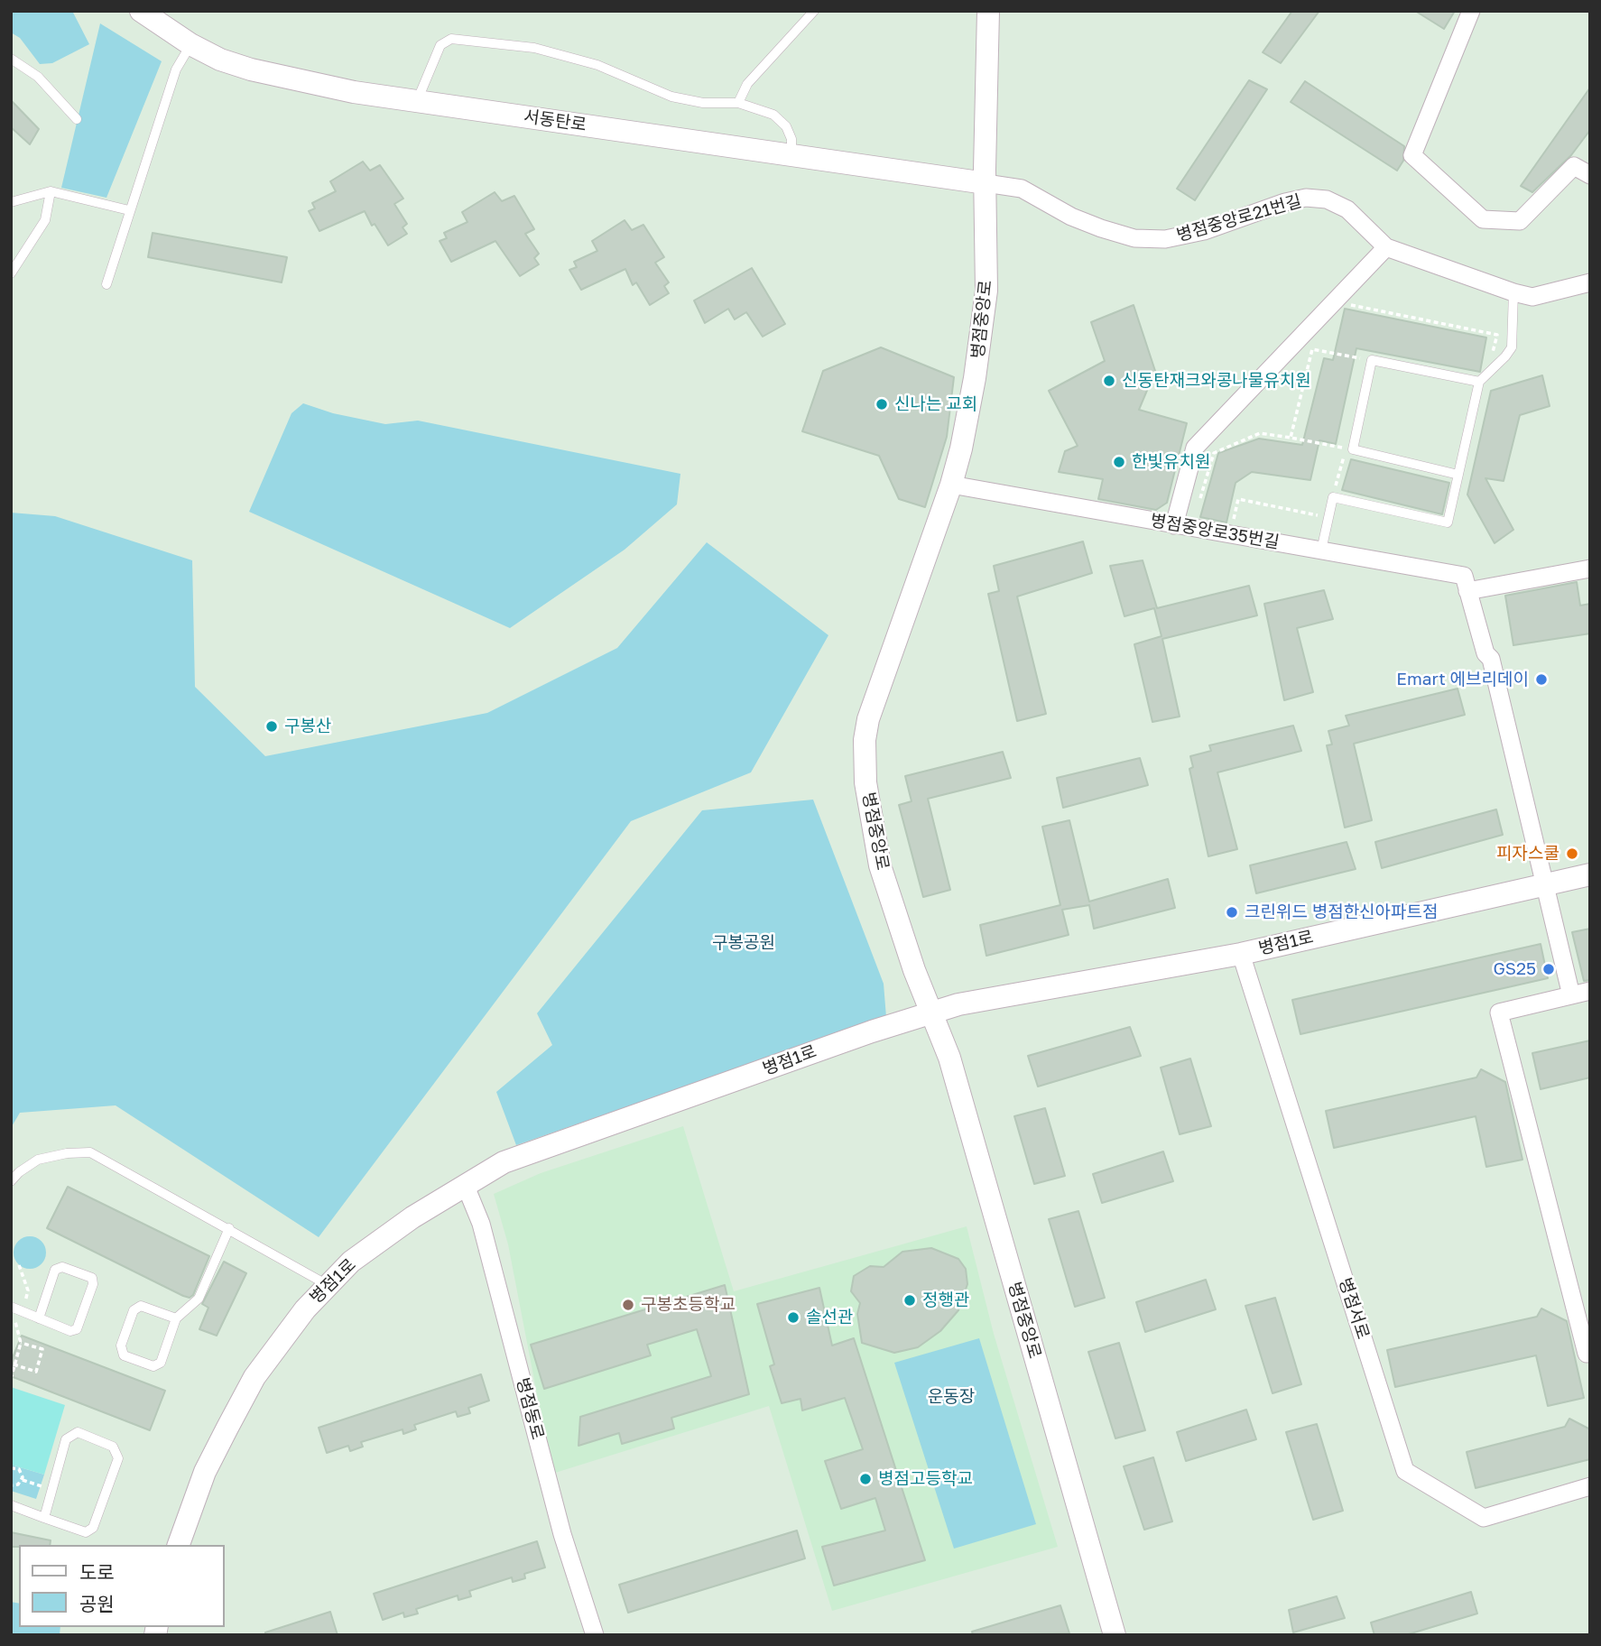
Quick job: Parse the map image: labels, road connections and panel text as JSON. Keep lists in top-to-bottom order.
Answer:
{
  "streets": {
    "street": [
      "서동탄로",
      "병점중앙로21번길",
      "병점중앙로",
      "병점중앙로35번길",
      "병점1로",
      "병점서로",
      "병점동로"
    ]
  },
  "crossings": [
    ["서동탄로", "병점중앙로21번길"],
    ["서동탄로", "병점중앙로"],
    ["병점중앙로21번길", "병점중앙로"],
    ["병점중앙로", "병점중앙로35번길"],
    ["병점중앙로", "병점1로"],
    ["병점1로", "병점서로"],
    ["병점1로", "병점동로"]
  ],
  "parks": ["구봉공원", "운동장"],
  "places": [
    "신동탄재크와콩나물유치원",
    "신나는 교회",
    "한빛유치원",
    "Emart 에브리데이",
    "구봉산",
    "피자스쿨",
    "크린위드 병점한신아파트점",
    "GS25",
    "정행관",
    "구봉초등학교",
    "솔선관",
    "병점고등학교"
  ],
  "legend": ["도로", "공원"]
}
